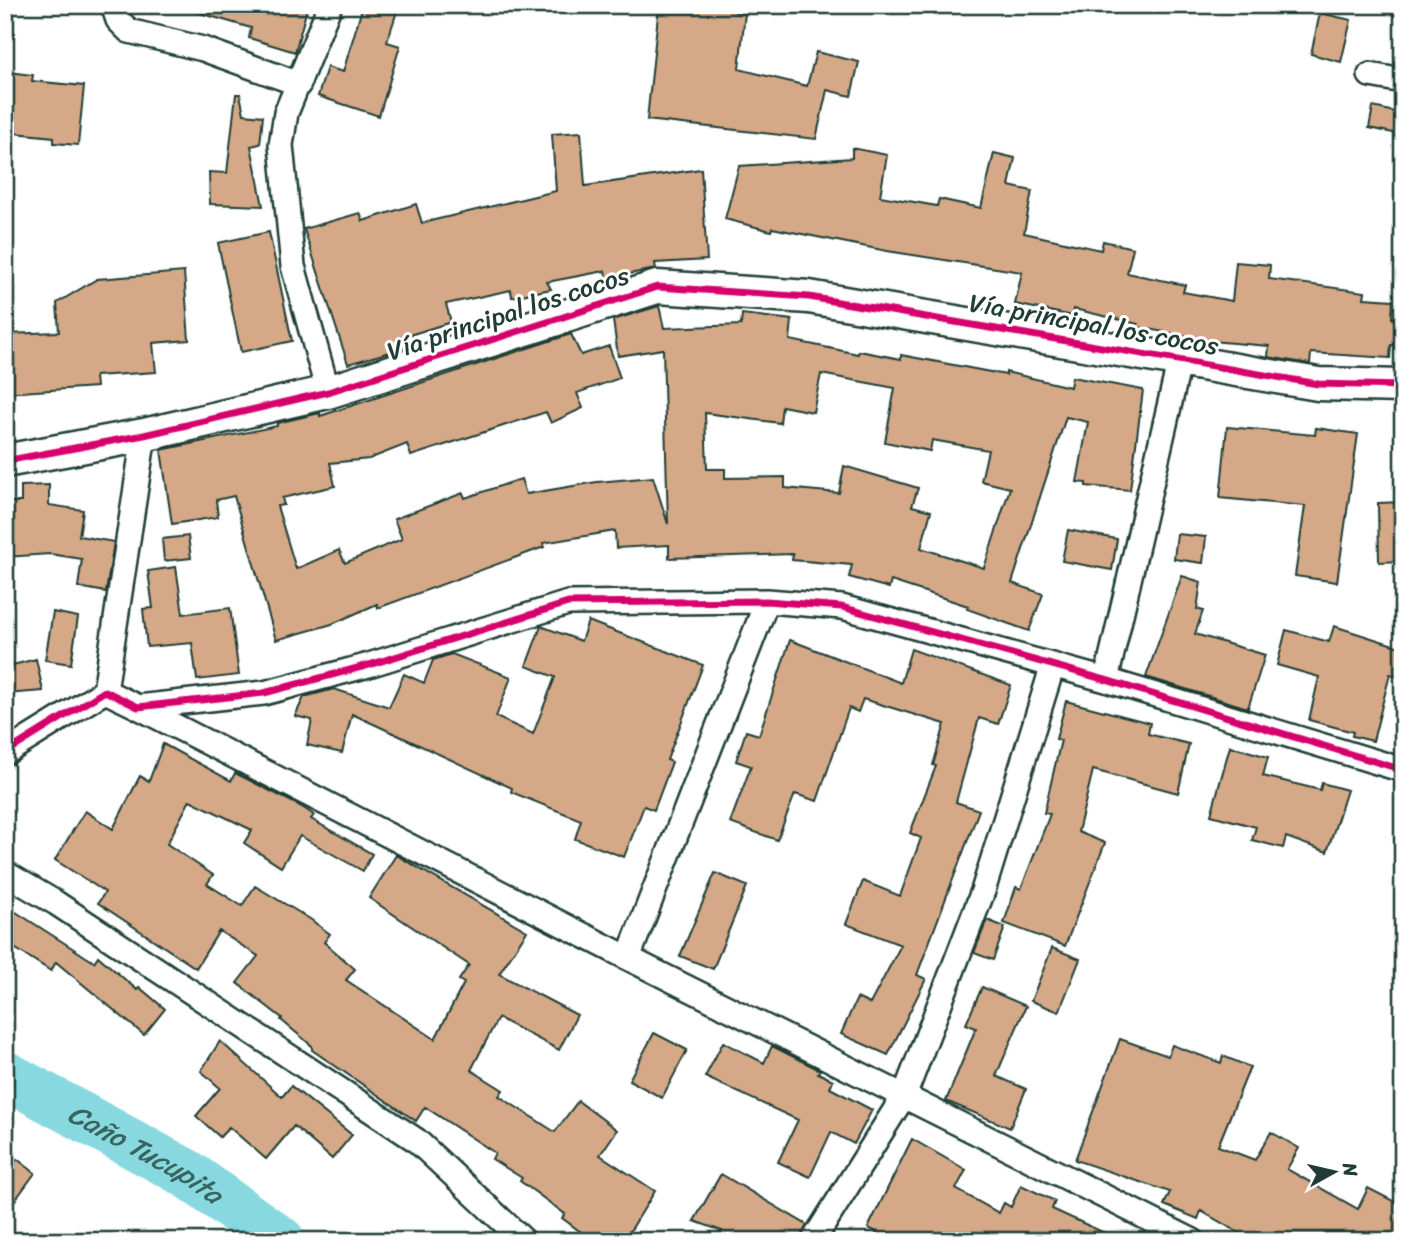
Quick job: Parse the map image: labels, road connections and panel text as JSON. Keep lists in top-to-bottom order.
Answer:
{
  "streets": {
    "street": ["Vía principal los cocos"]
  },
  "water": ["Caño Tucupita"],
  "north": "right"
}
